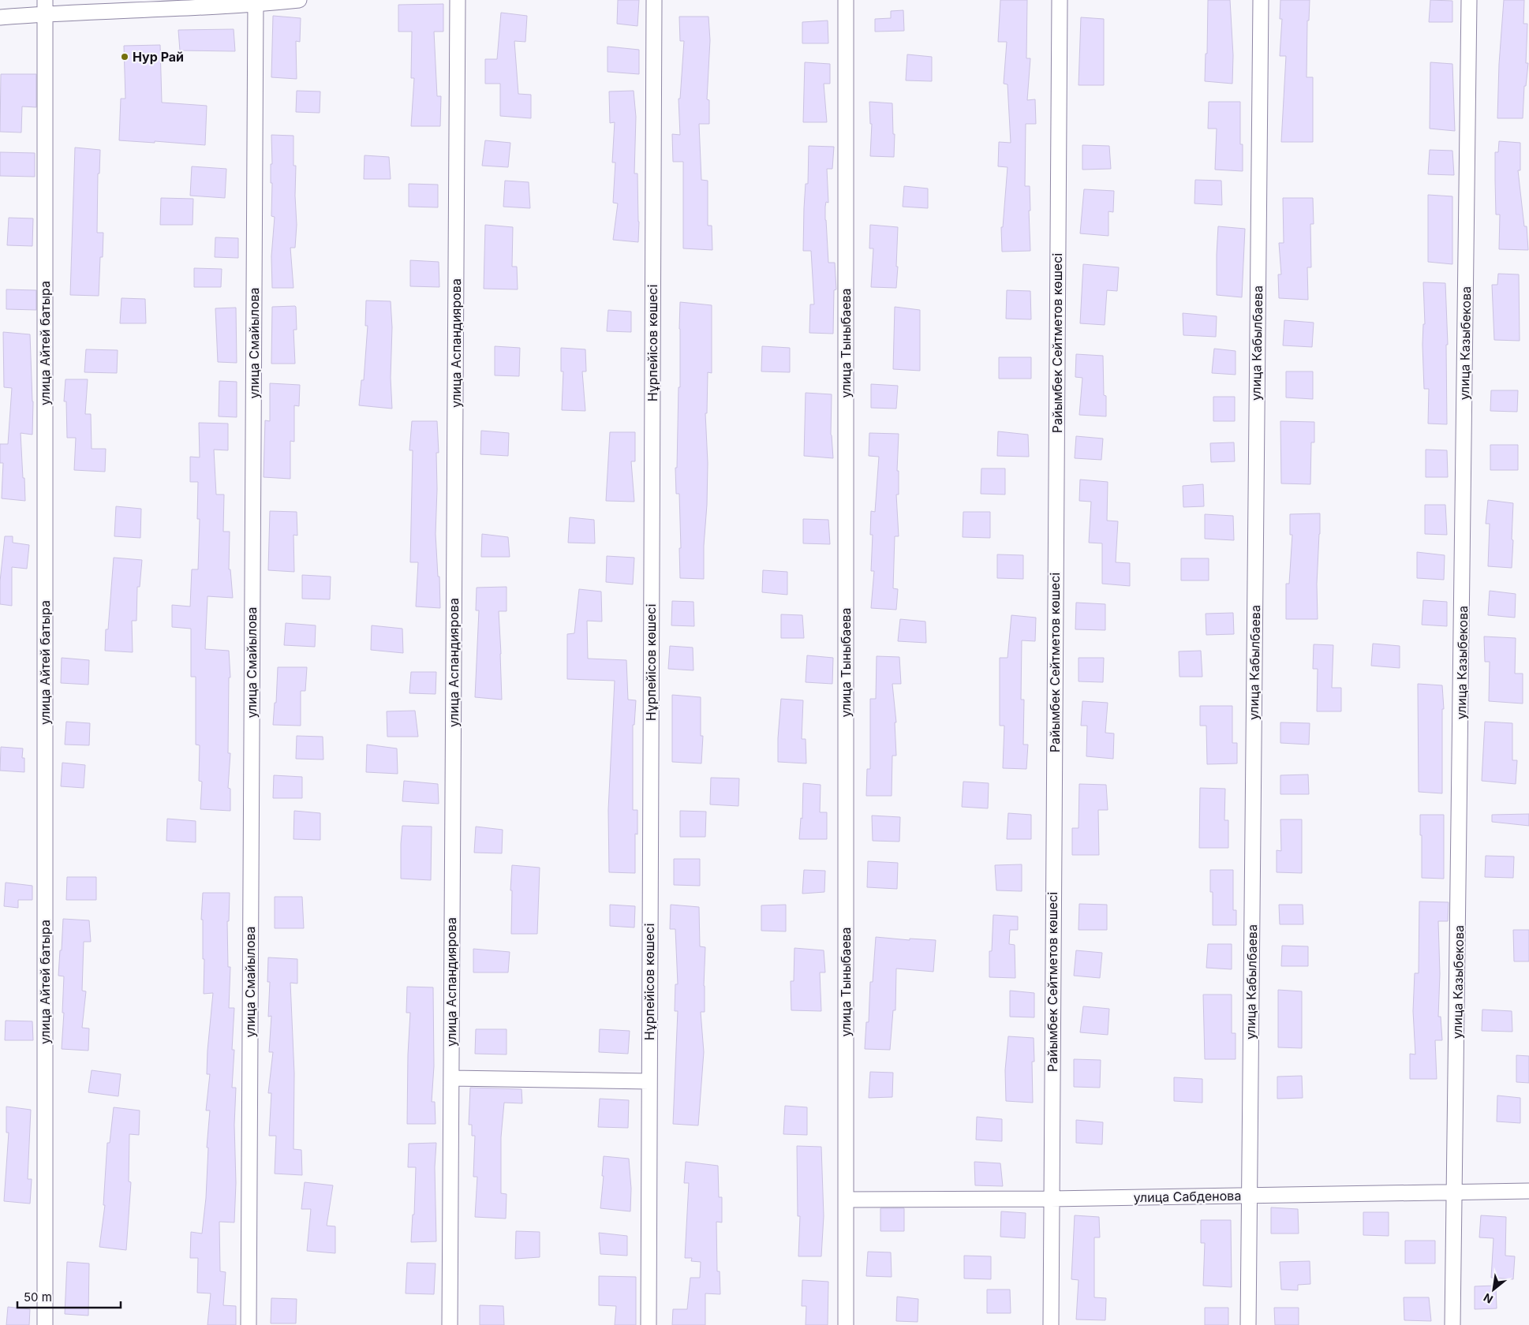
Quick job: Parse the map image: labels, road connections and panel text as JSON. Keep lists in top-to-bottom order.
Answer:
{
  "streets": {
    "street": [
      "улица Айтей батыра",
      "улица Смайылова",
      "улица Аспандиярова",
      "Нұрпейісов көшесі",
      "улица Тыныбаева",
      "Райымбек Сейтметов көшесі",
      "улица Кабылбаева",
      "улица Казыбекова",
      "улица Сабденова"
    ]
  },
  "crossings": [
    ["улица Тыныбаева", "улица Сабденова"],
    ["Райымбек Сейтметов көшесі", "улица Сабденова"],
    ["улица Кабылбаева", "улица Сабденова"],
    ["улица Казыбекова", "улица Сабденова"]
  ],
  "places": ["Нур Рай"],
  "scale_bar": "50 m",
  "north": "bottom left"
}
